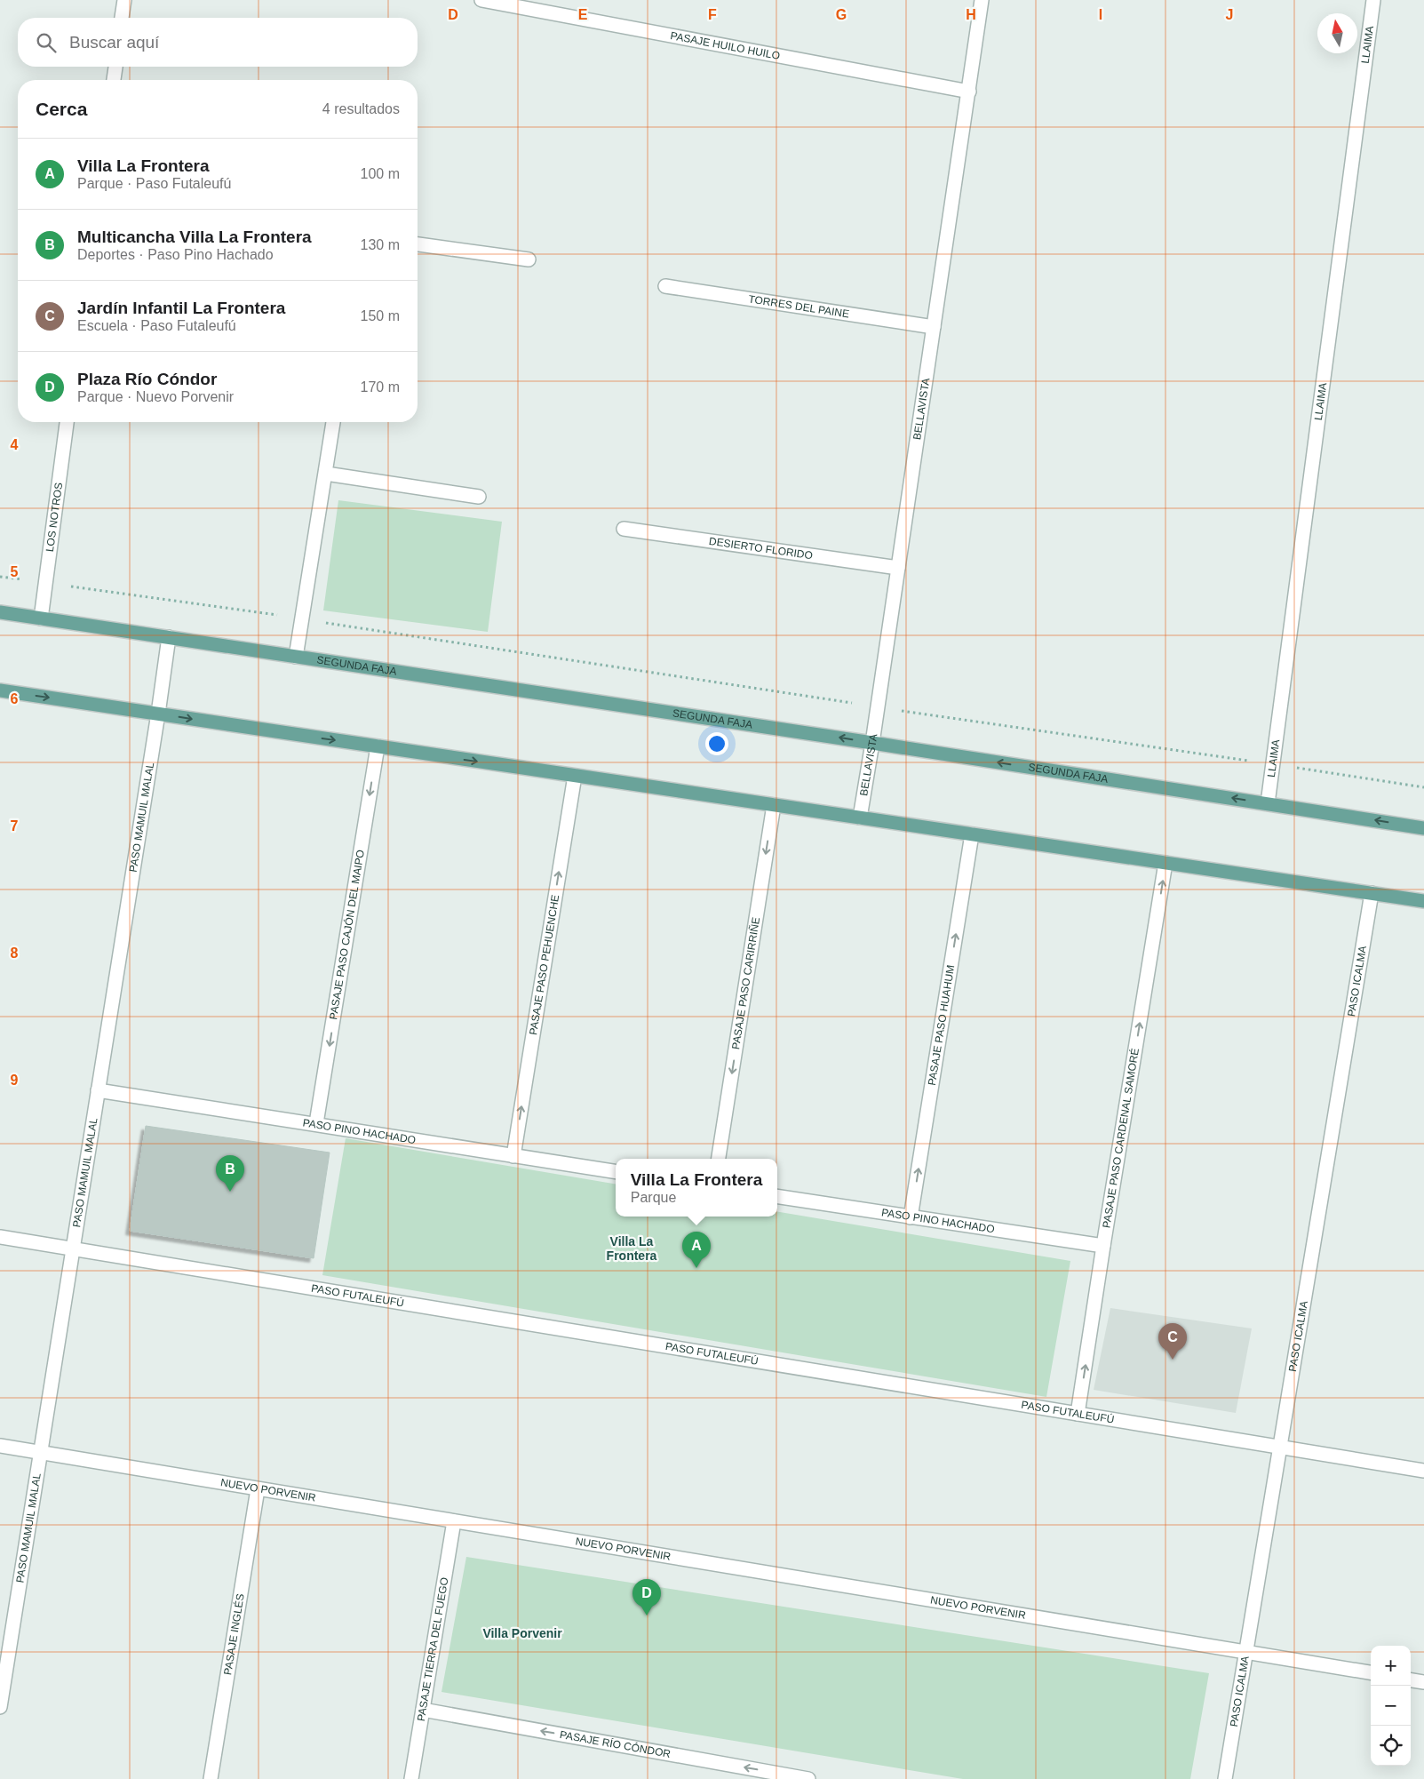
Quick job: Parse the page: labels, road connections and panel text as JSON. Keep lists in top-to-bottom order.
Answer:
{
  "streets": {
    "main road": ["SEGUNDA FAJA"],
    "street": [
      "PASAJE HUILO HUILO",
      "LLAIMA",
      "TORRES DEL PAINE",
      "BELLAVISTA",
      "LOS NOTROS",
      "DESIERTO FLORIDO",
      "PASO MAMUIL MALAL",
      "PASAJE PASO CAJÓN DEL MAIPO",
      "PASAJE PASO PEHUENCHE",
      "PASO ICALMA",
      "PASAJE PASO CARIRRIÑE",
      "PASAJE PASO HUAHUM",
      "PASO PINO HACHADO",
      "PASAJE PASO CARDENAL SAMORÉ",
      "PASO FUTALEUFÚ",
      "NUEVO PORVENIR",
      "PASAJE INGLÉS",
      "PASAJE TIERRA DEL FUEGO",
      "PASAJE RÍO CÓNDOR"
    ]
  },
  "crossings": [
    ["PASAJE HUILO HUILO", "BELLAVISTA"],
    ["LLAIMA", "SEGUNDA FAJA"],
    ["TORRES DEL PAINE", "BELLAVISTA"],
    ["BELLAVISTA", "DESIERTO FLORIDO"],
    ["BELLAVISTA", "SEGUNDA FAJA"],
    ["LOS NOTROS", "SEGUNDA FAJA"],
    ["SEGUNDA FAJA", "PASO MAMUIL MALAL"],
    ["PASO MAMUIL MALAL", "PASO PINO HACHADO"],
    ["PASO MAMUIL MALAL", "PASO FUTALEUFÚ"],
    ["PASO MAMUIL MALAL", "NUEVO PORVENIR"],
    ["PASAJE PASO CAJÓN DEL MAIPO", "PASO PINO HACHADO"],
    ["PASAJE PASO PEHUENCHE", "PASO PINO HACHADO"],
    ["PASO ICALMA", "PASO FUTALEUFÚ"],
    ["PASO ICALMA", "NUEVO PORVENIR"],
    ["PASAJE PASO HUAHUM", "PASO PINO HACHADO"],
    ["PASO PINO HACHADO", "PASAJE PASO CARDENAL SAMORÉ"],
    ["PASAJE PASO CARDENAL SAMORÉ", "PASO FUTALEUFÚ"],
    ["NUEVO PORVENIR", "PASAJE INGLÉS"],
    ["NUEVO PORVENIR", "PASAJE TIERRA DEL FUEGO"],
    ["PASAJE TIERRA DEL FUEGO", "PASAJE RÍO CÓNDOR"]
  ],
  "one_way": [
    "PASAJE PASO CAJÓN DEL MAIPO",
    "PASAJE PASO PEHUENCHE",
    "PASAJE PASO CARIRRIÑE",
    "PASAJE PASO HUAHUM",
    "PASAJE PASO CARDENAL SAMORÉ",
    "PASAJE RÍO CÓNDOR"
  ],
  "districts": ["Villa La Frontera", "Villa Porvenir"],
  "north": "top",
  "page": {
    "search": "Buscar aquí",
    "heading": ["Cerca", "4 resultados"],
    "list": [
      {
        "mark": "A",
        "name": "Villa La Frontera",
        "note": "Parque · Paso Futaleufú",
        "value": "100 m"
      },
      {
        "mark": "B",
        "name": "Multicancha Villa La Frontera",
        "note": "Deportes · Paso Pino Hachado",
        "value": "130 m"
      },
      {
        "mark": "C",
        "name": "Jardín Infantil La Frontera",
        "note": "Escuela · Paso Futaleufú",
        "value": "150 m"
      },
      {
        "mark": "D",
        "name": "Plaza Río Cóndor",
        "note": "Parque · Nuevo Porvenir",
        "value": "170 m"
      }
    ],
    "pins": [
      "B",
      "A",
      "C",
      "D"
    ],
    "popup": ["Villa La Frontera", "Parque"],
    "map_buttons": ["+", "−"]
  },
  "grid": {
    "columns": [
      "D",
      "E",
      "F",
      "G",
      "H",
      "I",
      "J"
    ],
    "rows": [
      "4",
      "5",
      "6",
      "7",
      "8",
      "9"
    ]
  }
}
